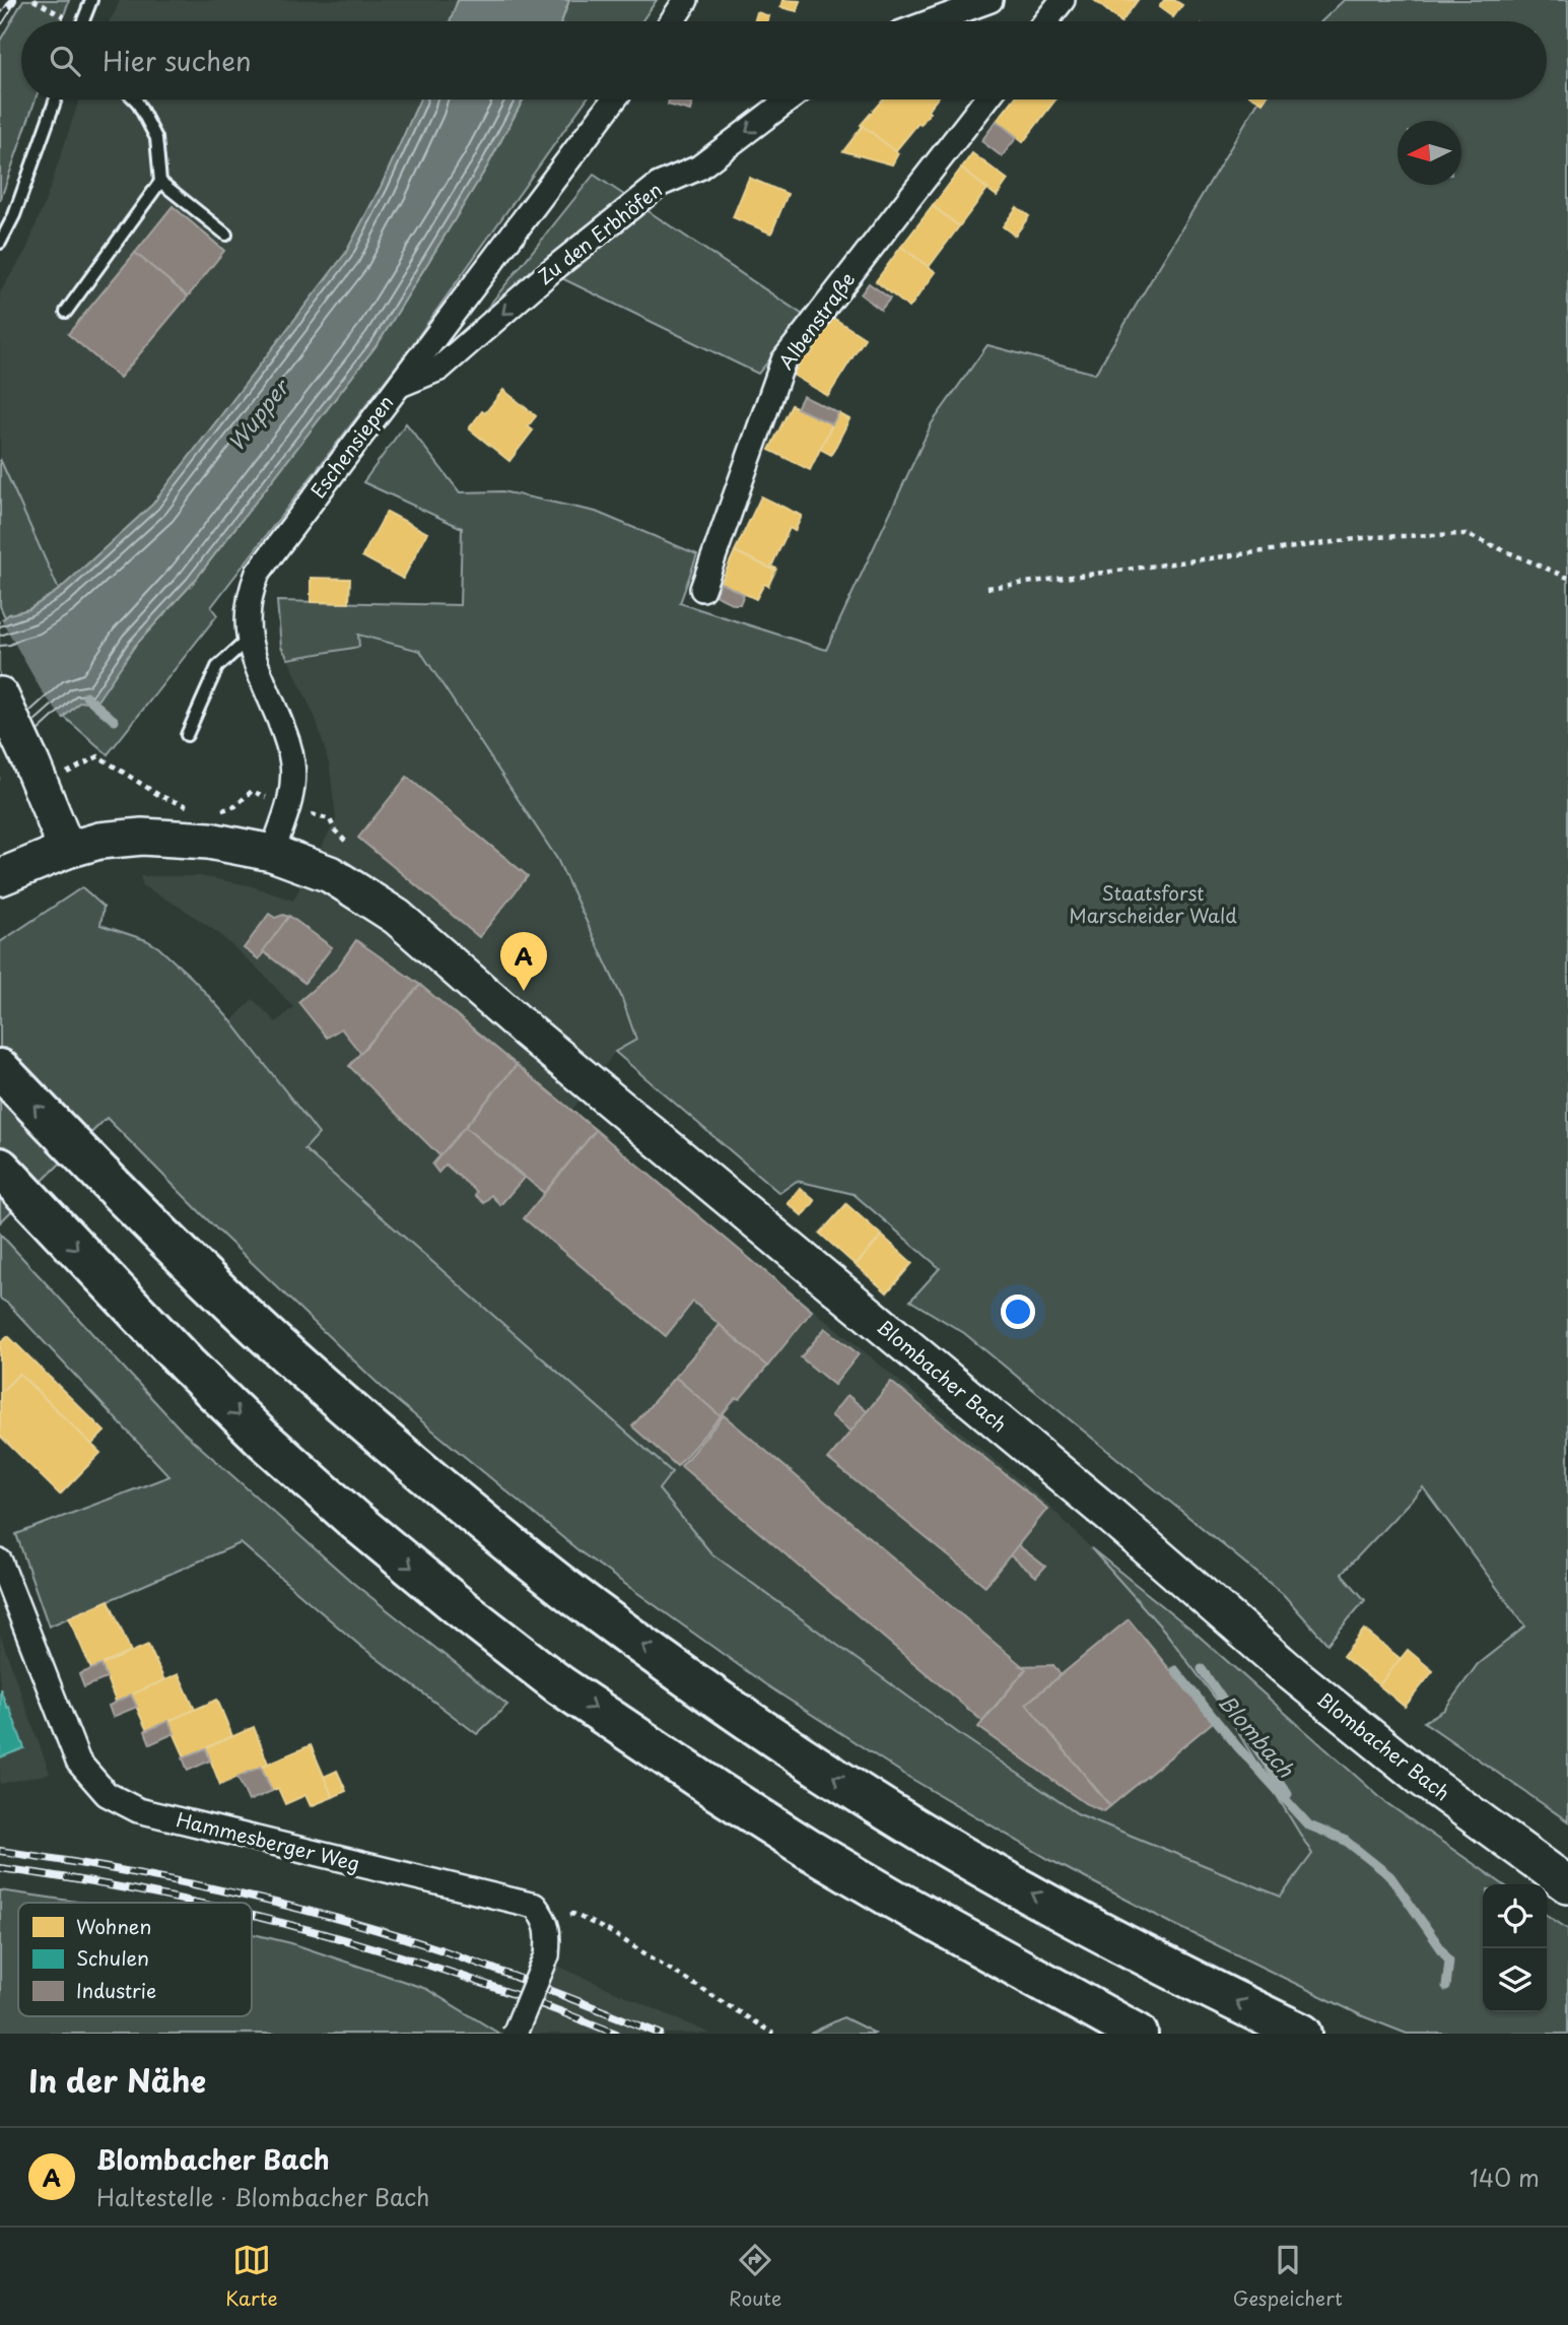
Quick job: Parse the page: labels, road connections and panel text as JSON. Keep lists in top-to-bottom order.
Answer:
{
  "streets": {
    "main road": ["Blombacher Bach"],
    "street": [
      "Zu den Erbhöfen",
      "Albenstraße",
      "Eschensiepen",
      "Hammesberger Weg"
    ]
  },
  "crossings": [
    ["Zu den Erbhöfen", "Eschensiepen"],
    ["Eschensiepen", "Blombacher Bach"]
  ],
  "one_way": ["Zu den Erbhöfen"],
  "water": ["Wupper", "Blombach"],
  "parks": ["Staatsforst Marscheider Wald"],
  "legend": ["Wohnen", "Schulen", "Industrie"],
  "north": "left",
  "page": {
    "search": "Hier suchen",
    "pins": "A",
    "heading": "In der Nähe",
    "list": [
      {
        "mark": "A",
        "name": "Blombacher Bach",
        "note": "Haltestelle · Blombacher Bach",
        "value": "140 m"
      }
    ],
    "nav": ["Karte", "Route", "Gespeichert"]
  }
}
